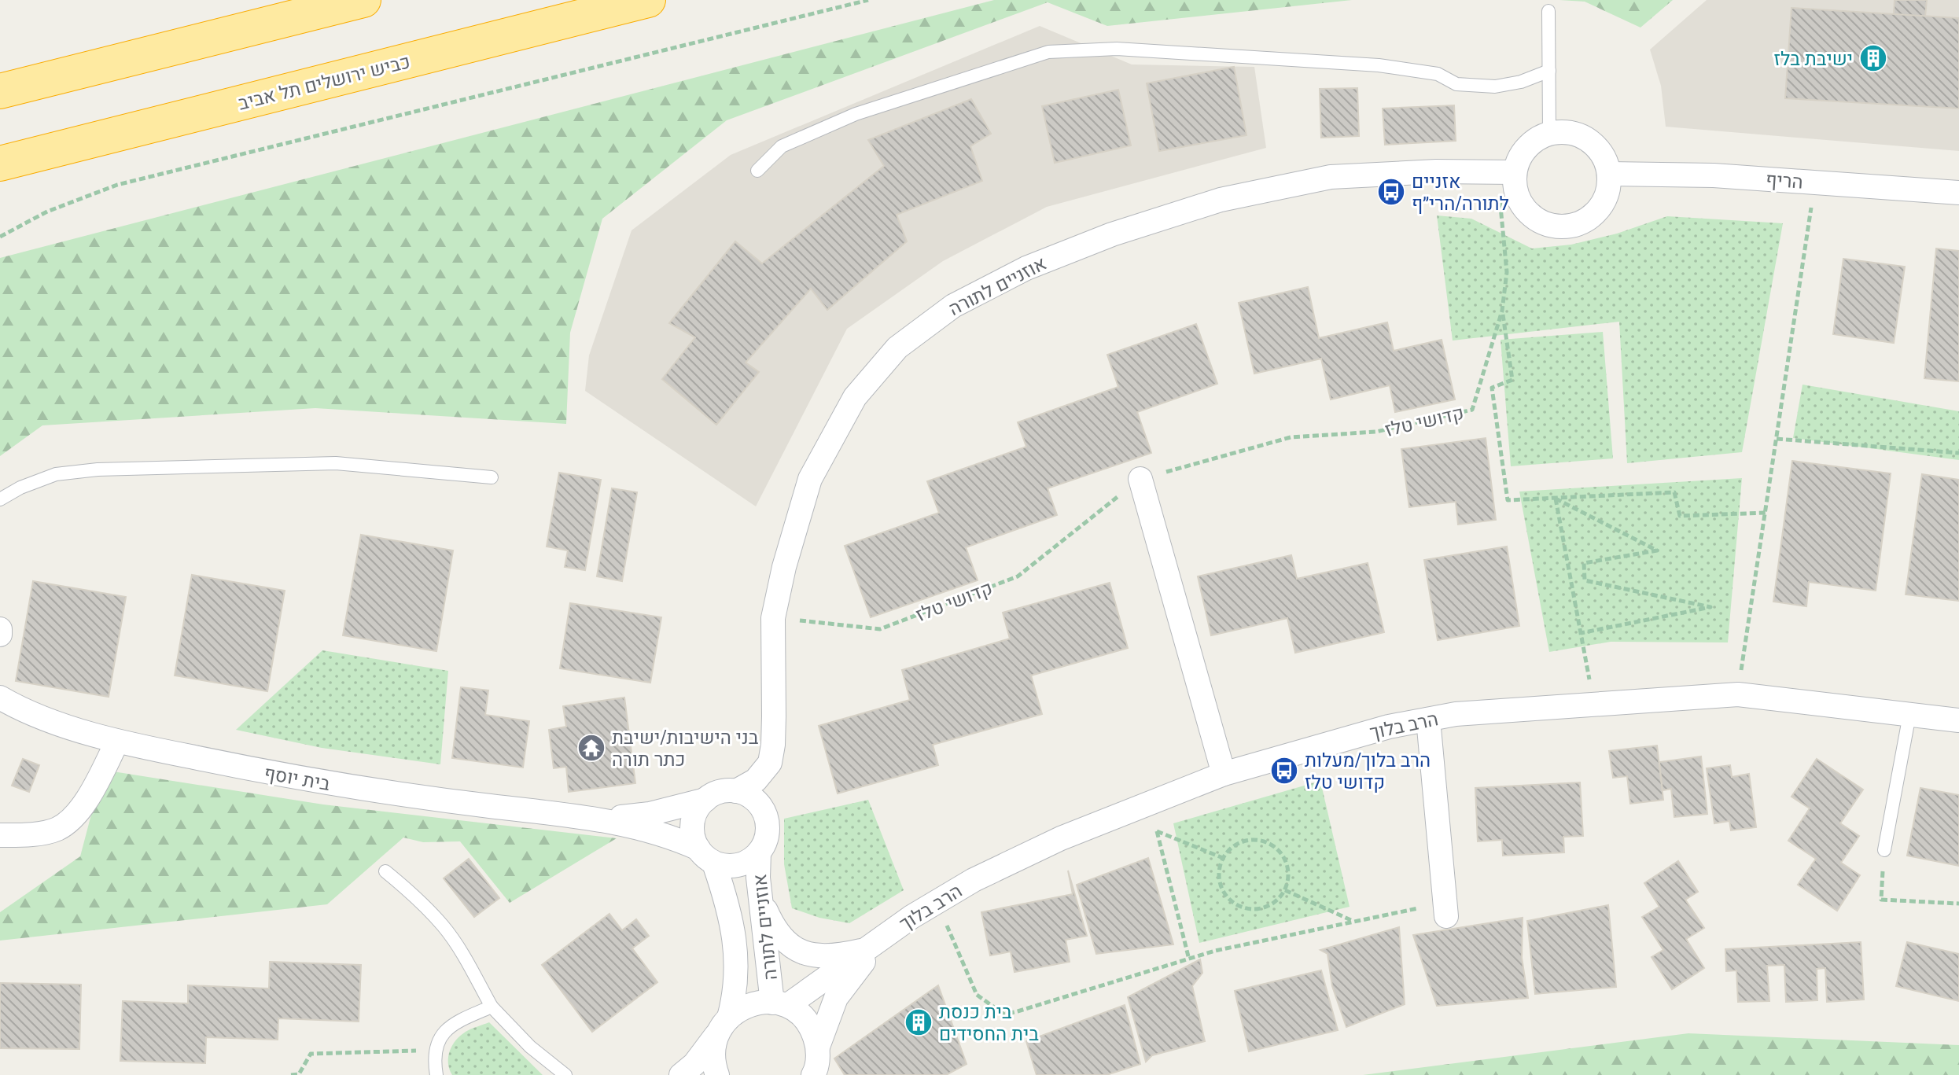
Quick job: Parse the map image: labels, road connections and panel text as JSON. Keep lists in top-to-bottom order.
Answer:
{
  "streets": {
    "highway": ["כביש ירושלים תל אביב"],
    "street": [
      "הריף",
      "אוזניים לתורה",
      "הרב בלוך",
      "בית יוסף"
    ],
    "path": ["קדושי טלז"]
  },
  "crossings": [
    ["הריף", "אוזניים לתורה"],
    ["הריף", "קדושי טלז"],
    ["אוזניים לתורה", "קדושי טלז"],
    ["אוזניים לתורה", "הרב בלוך"]
  ],
  "places": {
    "building": ["ישיבת בלז", "בית כנסת בית החסידים"],
    "bus stop": ["אזניים לתורה/הרי״ף", "הרב בלוך/מעלות קדושי טלז"],
    "temple": ["בני הישיבות/ישיבת כתר תורה"]
  }
}
